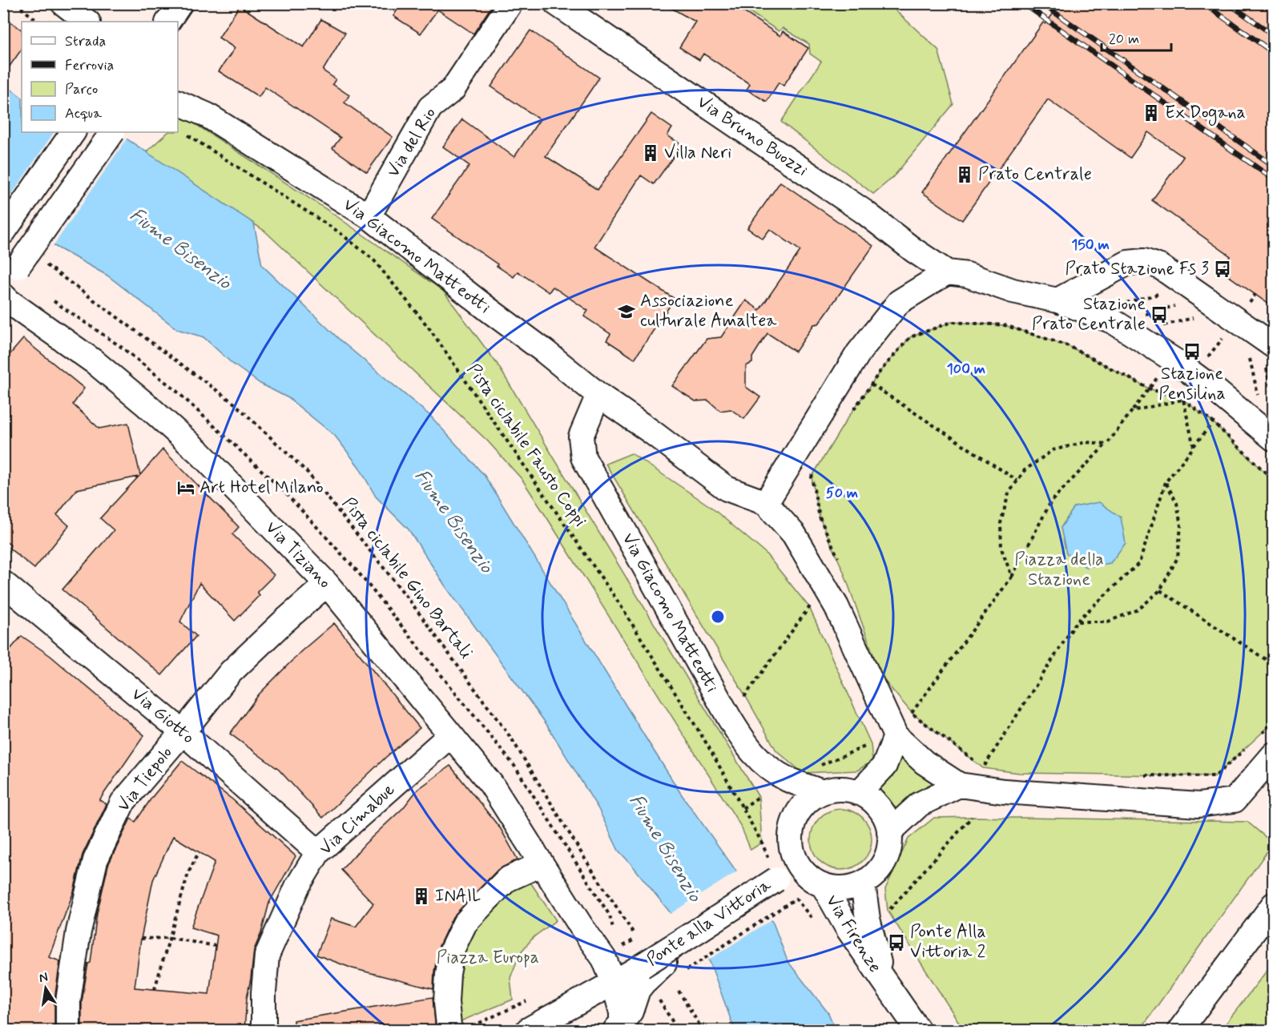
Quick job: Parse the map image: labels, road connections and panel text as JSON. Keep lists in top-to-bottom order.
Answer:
{
  "streets": {
    "street": [
      "Via Bruno Buozzi",
      "Via del Rio",
      "Via Giacomo Matteotti",
      "Via Tiziano",
      "Via Giotto",
      "Via Tiepolo",
      "Via Cimabue",
      "Ponte alla Vittoria",
      "Via Firenze"
    ],
    "path": ["Pista ciclabile Fausto Coppi", "Pista ciclabile Gino Bartali"]
  },
  "crossings": [
    ["Via del Rio", "Via Giacomo Matteotti"],
    ["Via Giacomo Matteotti", "Ponte alla Vittoria"],
    ["Via Giacomo Matteotti", "Via Firenze"],
    ["Via Tiziano", "Via Tiepolo"],
    ["Via Tiziano", "Via Cimabue"],
    ["Via Giotto", "Via Tiepolo"],
    ["Via Giotto", "Via Cimabue"],
    ["Ponte alla Vittoria", "Via Firenze"]
  ],
  "water": ["Fiume Bisenzio"],
  "parks": ["Piazza della Stazione", "Piazza Europa"],
  "places": {
    "building": [
      "Ex Dogana",
      "Villa Neri",
      "Prato Centrale",
      "INAIL"
    ],
    "bus stop": [
      "Prato Stazione Fs 3",
      "Stazione Prato Centrale",
      "Stazione Pensilina",
      "Ponte Alla Vittoria 2"
    ],
    "school or university": ["Associazione culturale Amaltea"],
    "hotel": ["Art Hotel Milano"]
  },
  "legend": [
    "Strada",
    "Ferrovia",
    "Parco",
    "Acqua"
  ],
  "scale_bar": "20 m",
  "north": "top",
  "rings": ["150 m", "100 m", "50 m"]
}
